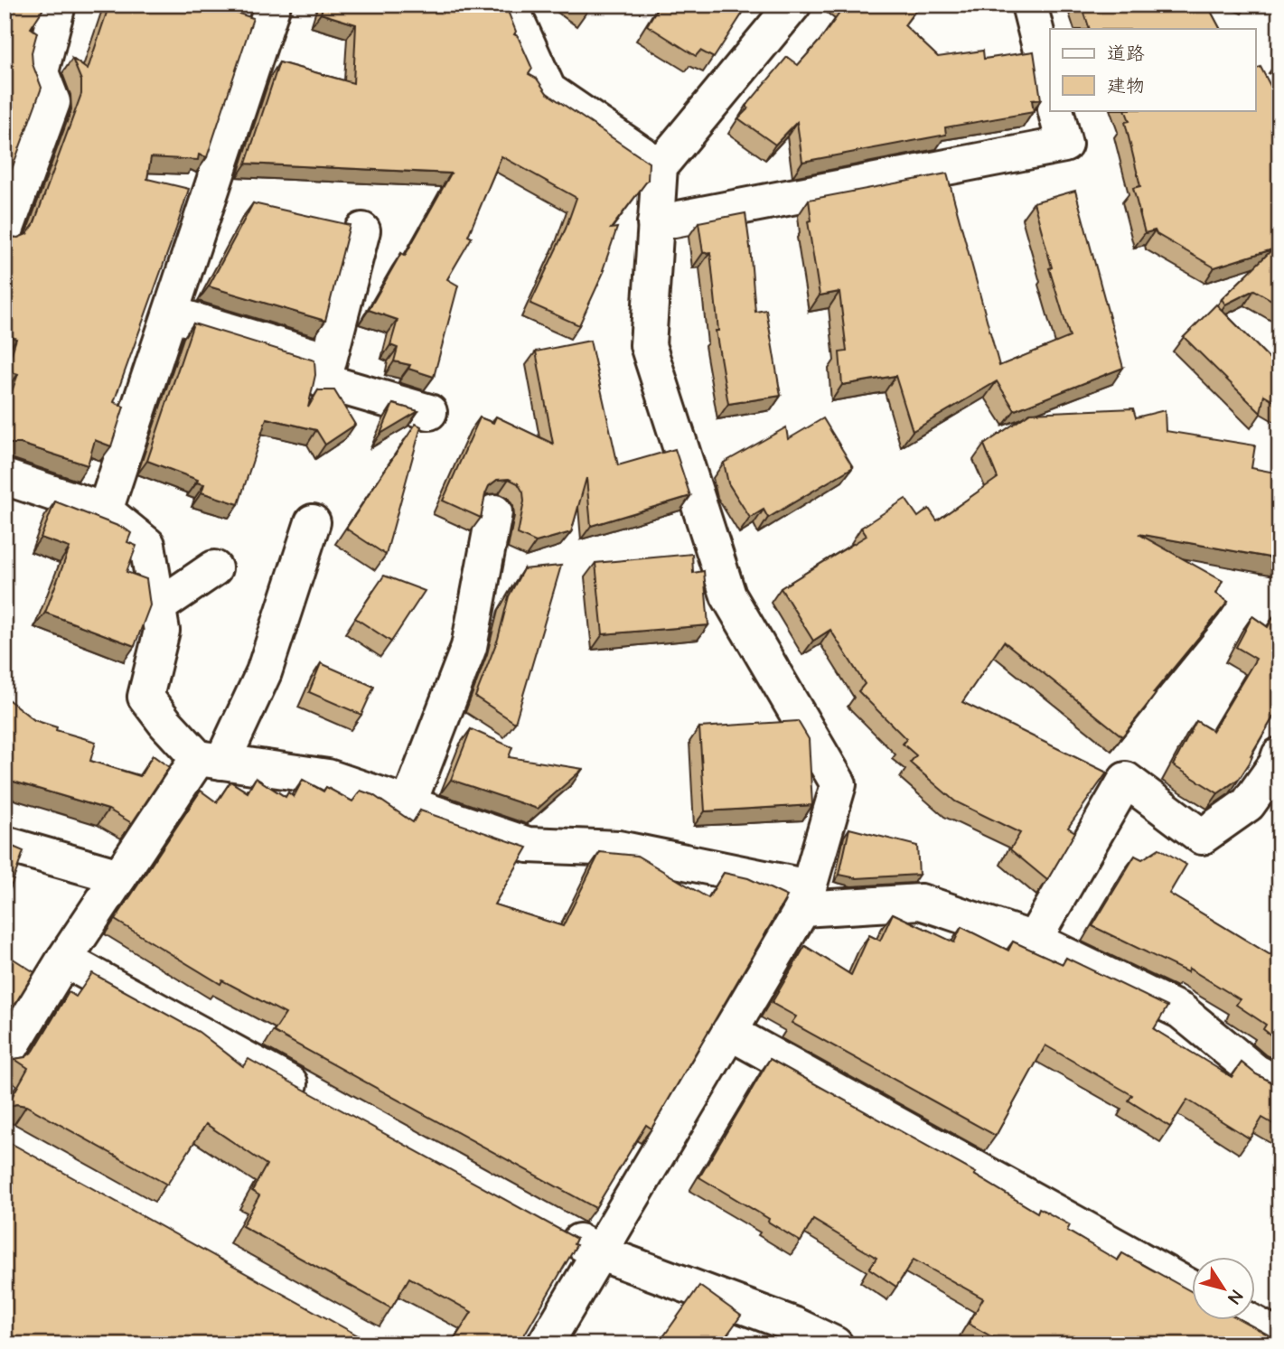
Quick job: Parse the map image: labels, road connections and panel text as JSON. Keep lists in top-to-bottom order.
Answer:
{
  "legend": ["道路", "建物"],
  "north": "bottom right"
}
